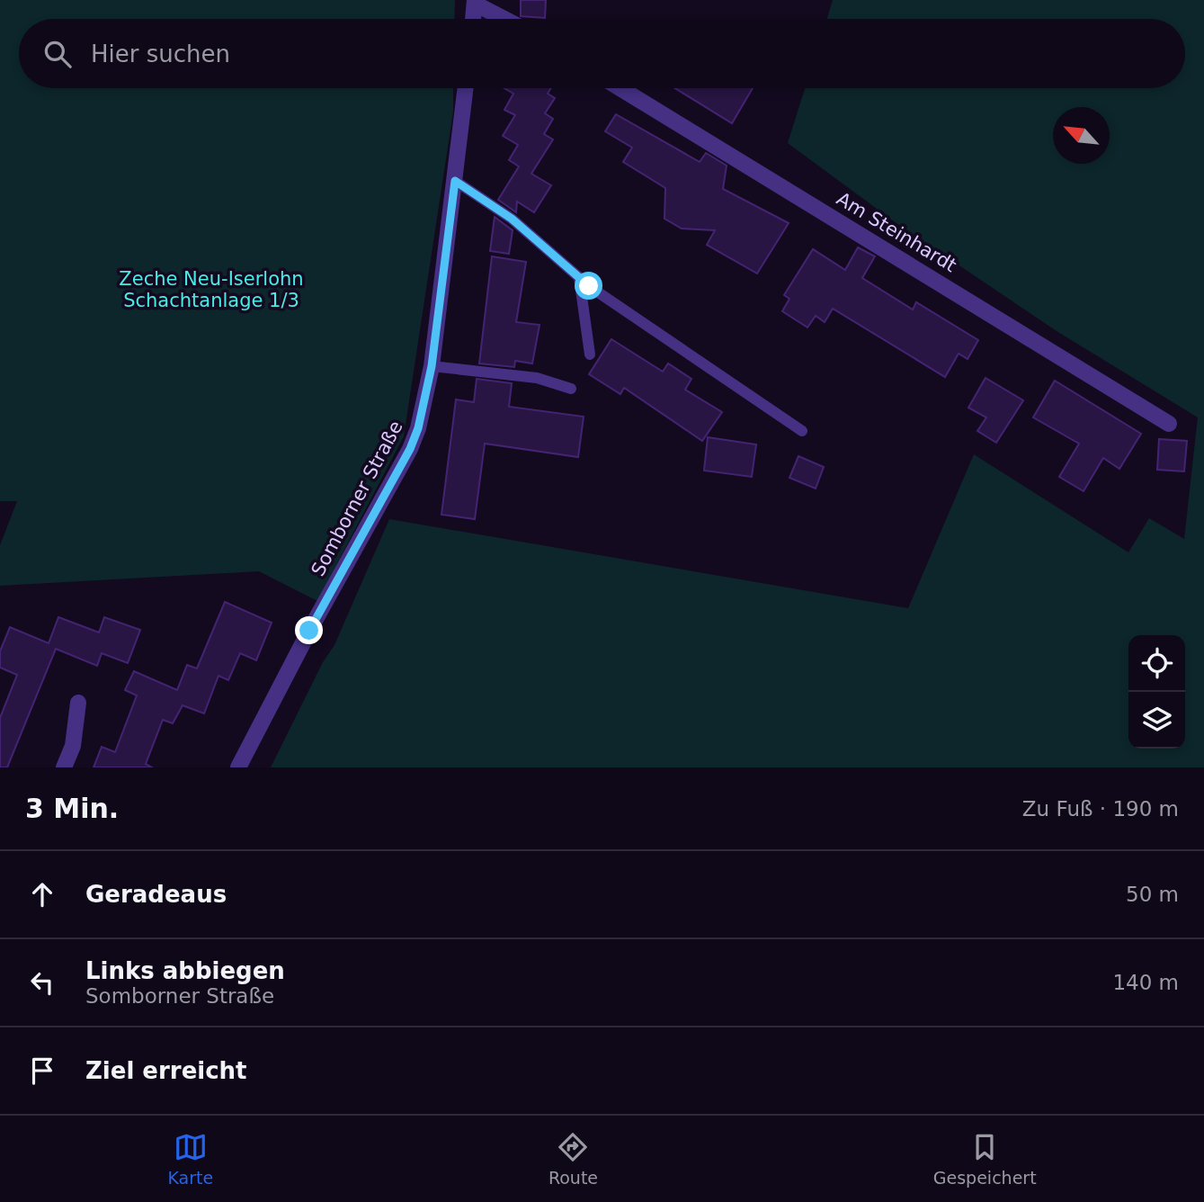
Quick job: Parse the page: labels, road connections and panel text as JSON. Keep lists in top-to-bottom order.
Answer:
{
  "streets": {
    "street": ["Am Steinhardt", "Somborner Straße"]
  },
  "parks": ["Zeche Neu-Iserlohn Schachtanlage 1/3"],
  "north": "top left",
  "page": {
    "search": "Hier suchen",
    "heading": ["3 Min.", "Zu Fuß · 190 m"],
    "list": [
      ["Geradeaus", "50 m"],
      ["Links abbiegen", "Somborner Straße", "140 m"],
      "Ziel erreicht"
    ],
    "nav": ["Karte", "Route", "Gespeichert"]
  }
}
